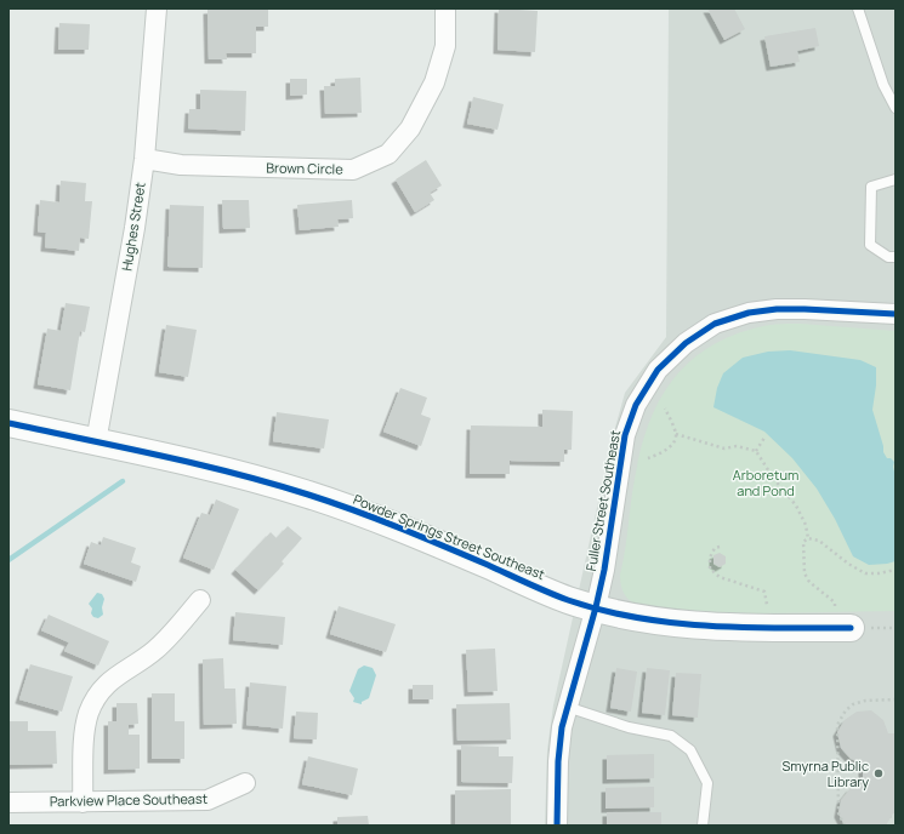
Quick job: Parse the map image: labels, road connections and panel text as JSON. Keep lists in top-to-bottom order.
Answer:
{
  "streets": {
    "street": [
      "Brown Circle",
      "Hughes Street",
      "Fuller Street Southeast",
      "Powder Springs Street Southeast",
      "Parkview Place Southeast"
    ]
  },
  "crossings": [
    ["Brown Circle", "Hughes Street"],
    ["Hughes Street", "Powder Springs Street Southeast"],
    ["Fuller Street Southeast", "Powder Springs Street Southeast"]
  ],
  "parks": ["Arboretum and Pond"],
  "places": ["Smyrna Public Library"]
}
